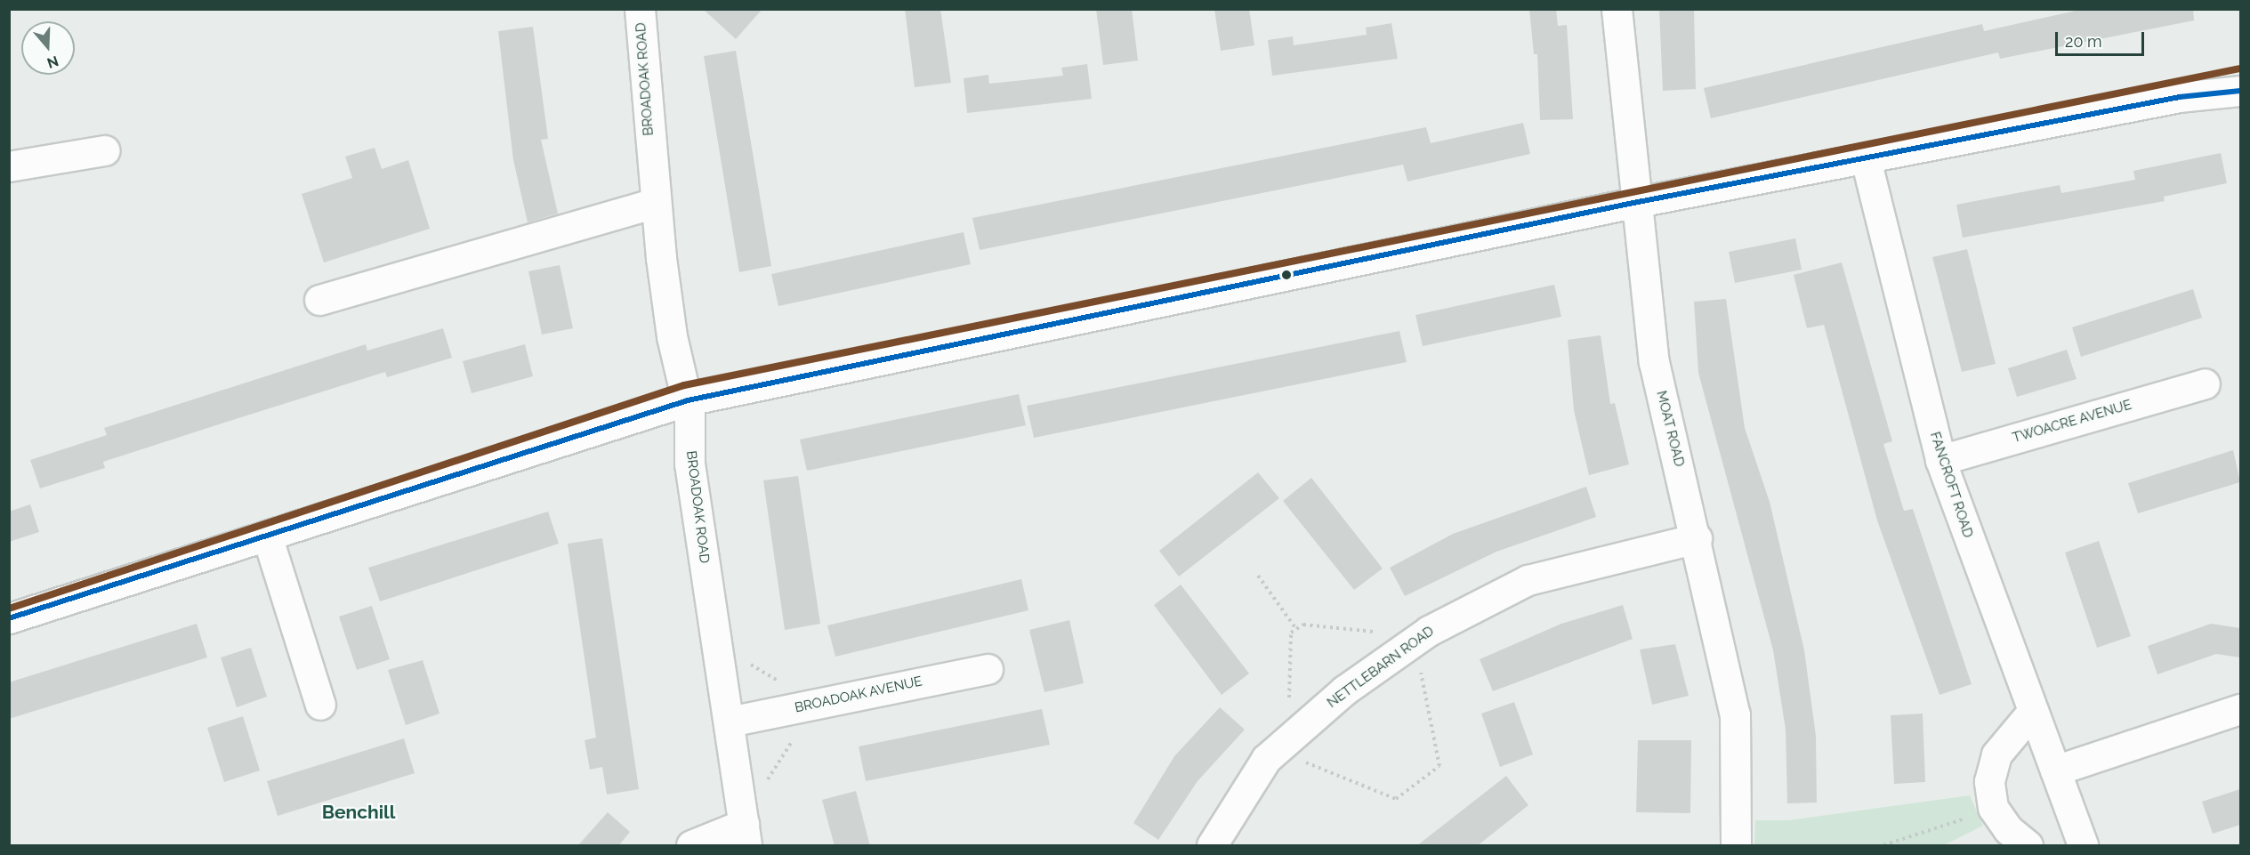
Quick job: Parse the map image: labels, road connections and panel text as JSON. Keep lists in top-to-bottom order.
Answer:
{
  "streets": {
    "street": [
      "BROADOAK ROAD",
      "TWOACRE AVENUE",
      "MOAT ROAD",
      "FANCROFT ROAD",
      "NETTLEBARN ROAD",
      "BROADOAK AVENUE"
    ]
  },
  "crossings": [
    ["BROADOAK ROAD", "BROADOAK AVENUE"],
    ["TWOACRE AVENUE", "FANCROFT ROAD"],
    ["MOAT ROAD", "NETTLEBARN ROAD"]
  ],
  "districts": ["Benchill"],
  "scale_bar": "20 m",
  "north": "bottom"
}
